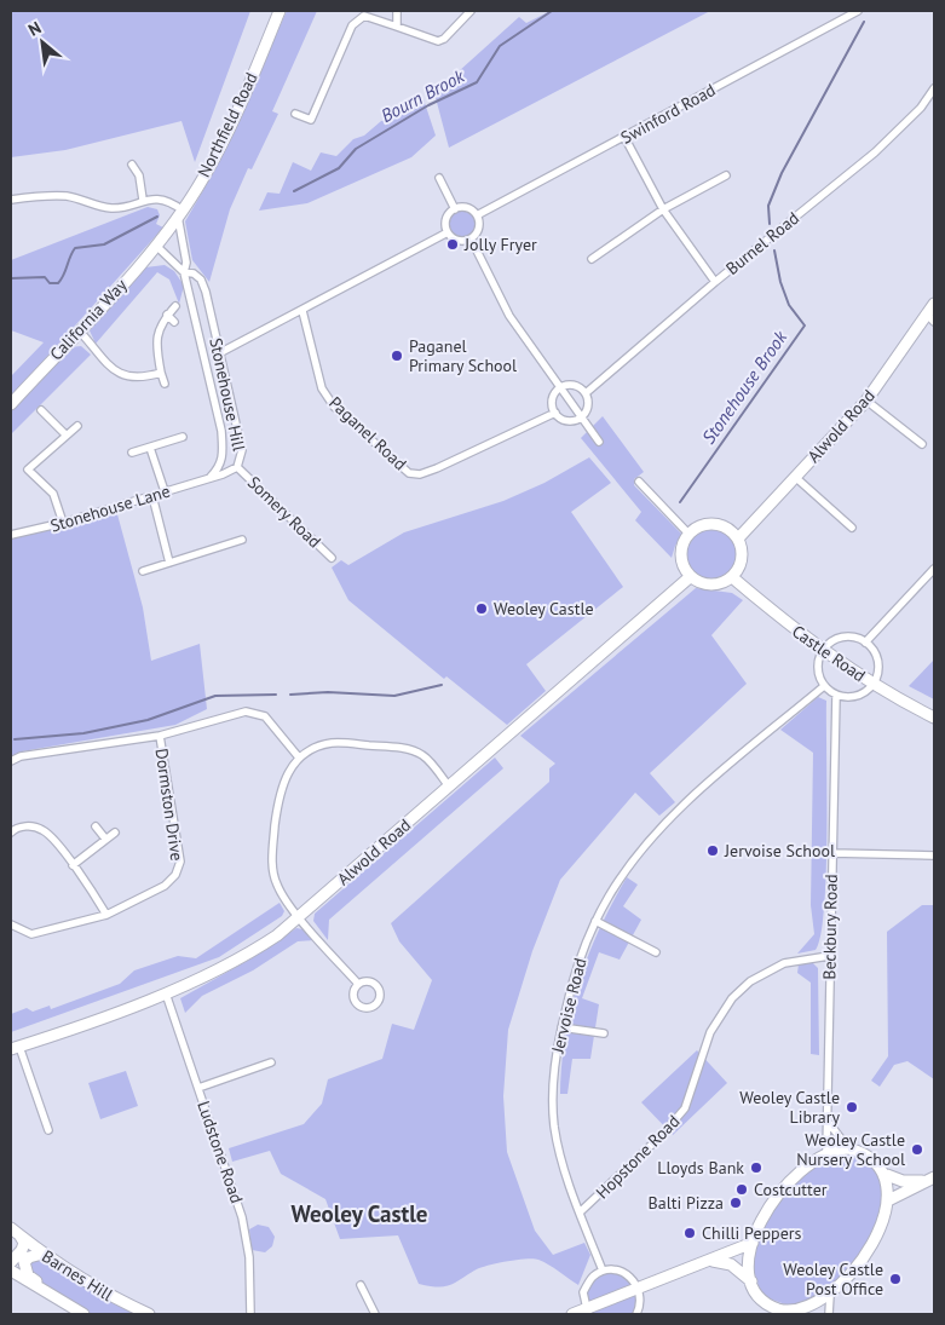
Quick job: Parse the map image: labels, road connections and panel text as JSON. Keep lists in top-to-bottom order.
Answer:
{
  "streets": {
    "street": [
      "Swinford Road",
      "Northfield Road",
      "Burnel Road",
      "California Way",
      "Stonehouse Hill",
      "Alwold Road",
      "Paganel Road",
      "Stonehouse Lane",
      "Somery Road",
      "Castle Road",
      "Dormston Drive",
      "Beckbury Road",
      "Jervoise Road",
      "Ludstone Road",
      "Hopstone Road",
      "Barnes Hill"
    ]
  },
  "crossings": [
    ["Northfield Road", "California Way"],
    ["Northfield Road", "Stonehouse Hill"],
    ["California Way", "Stonehouse Hill"],
    ["Stonehouse Hill", "Stonehouse Lane"],
    ["Stonehouse Hill", "Somery Road"],
    ["Alwold Road", "Castle Road"],
    ["Alwold Road", "Ludstone Road"],
    ["Beckbury Road", "Hopstone Road"],
    ["Jervoise Road", "Hopstone Road"]
  ],
  "districts": ["Weoley Castle"],
  "water": ["Bourn Brook", "Stonehouse Brook"],
  "places": [
    "Jolly Fryer",
    "Paganel Primary School",
    "Weoley Castle",
    "Jervoise School",
    "Weoley Castle Library",
    "Weoley Castle Nursery School",
    "Lloyds Bank",
    "Costcutter",
    "Balti Pizza",
    "Chilli Peppers",
    "Weoley Castle Post Office"
  ],
  "north": "top left"
}
